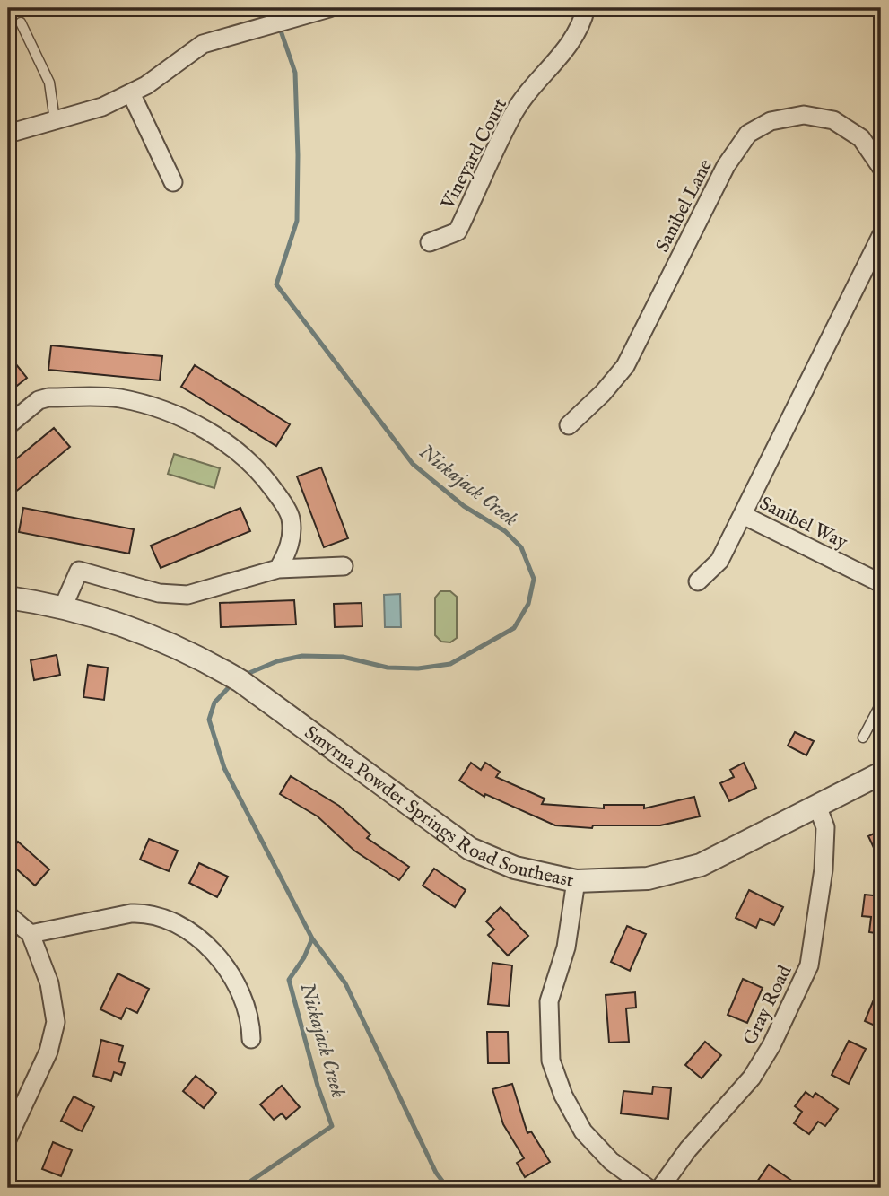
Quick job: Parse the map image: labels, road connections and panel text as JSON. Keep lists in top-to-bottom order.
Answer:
{
  "streets": {
    "street": [
      "Vineyard Court",
      "Sanibel Lane",
      "Sanibel Way",
      "Smyrna Powder Springs Road Southeast",
      "Gray Road"
    ]
  },
  "crossings": [
    ["Smyrna Powder Springs Road Southeast", "Gray Road"]
  ],
  "water": ["Nickajack Creek"]
}
